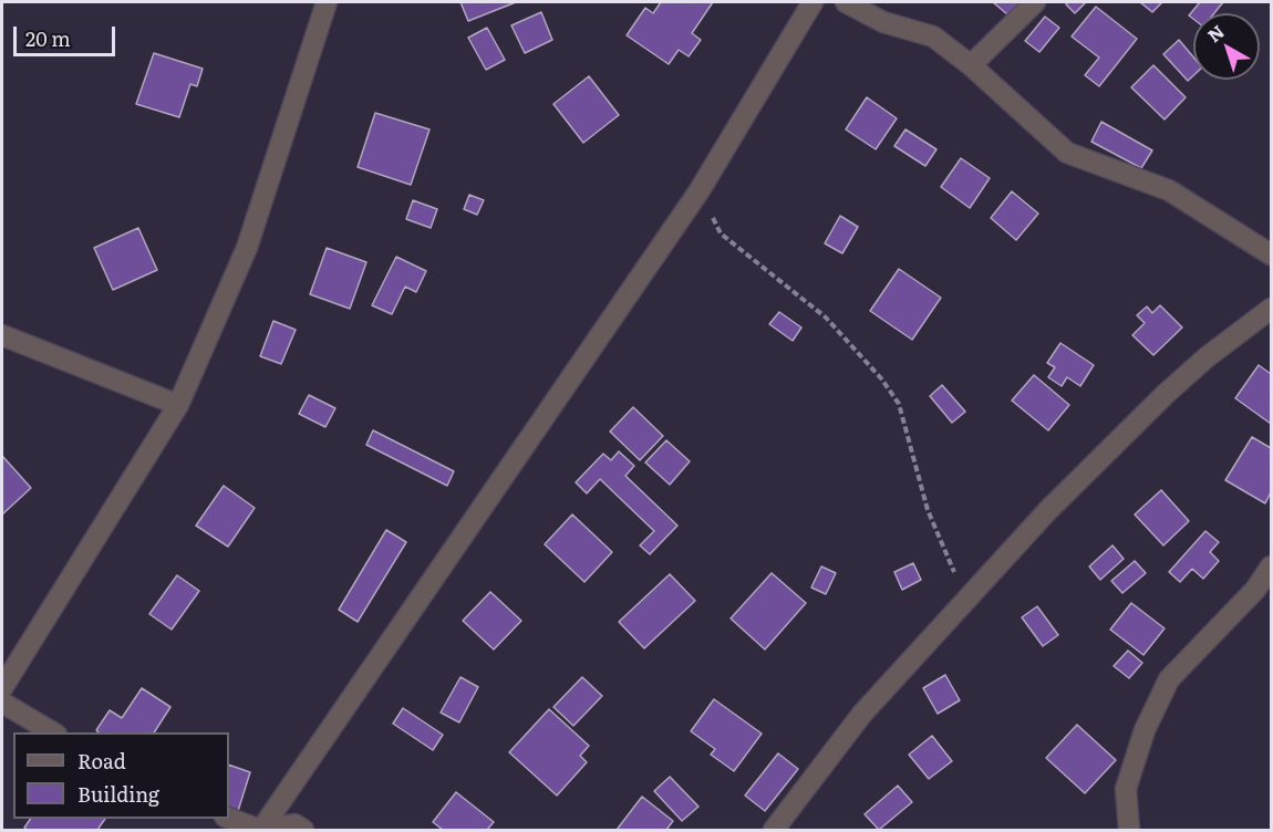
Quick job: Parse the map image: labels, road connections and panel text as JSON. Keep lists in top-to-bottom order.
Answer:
{
  "legend": ["Road", "Building"],
  "scale_bar": "20 m",
  "north": "top left"
}
